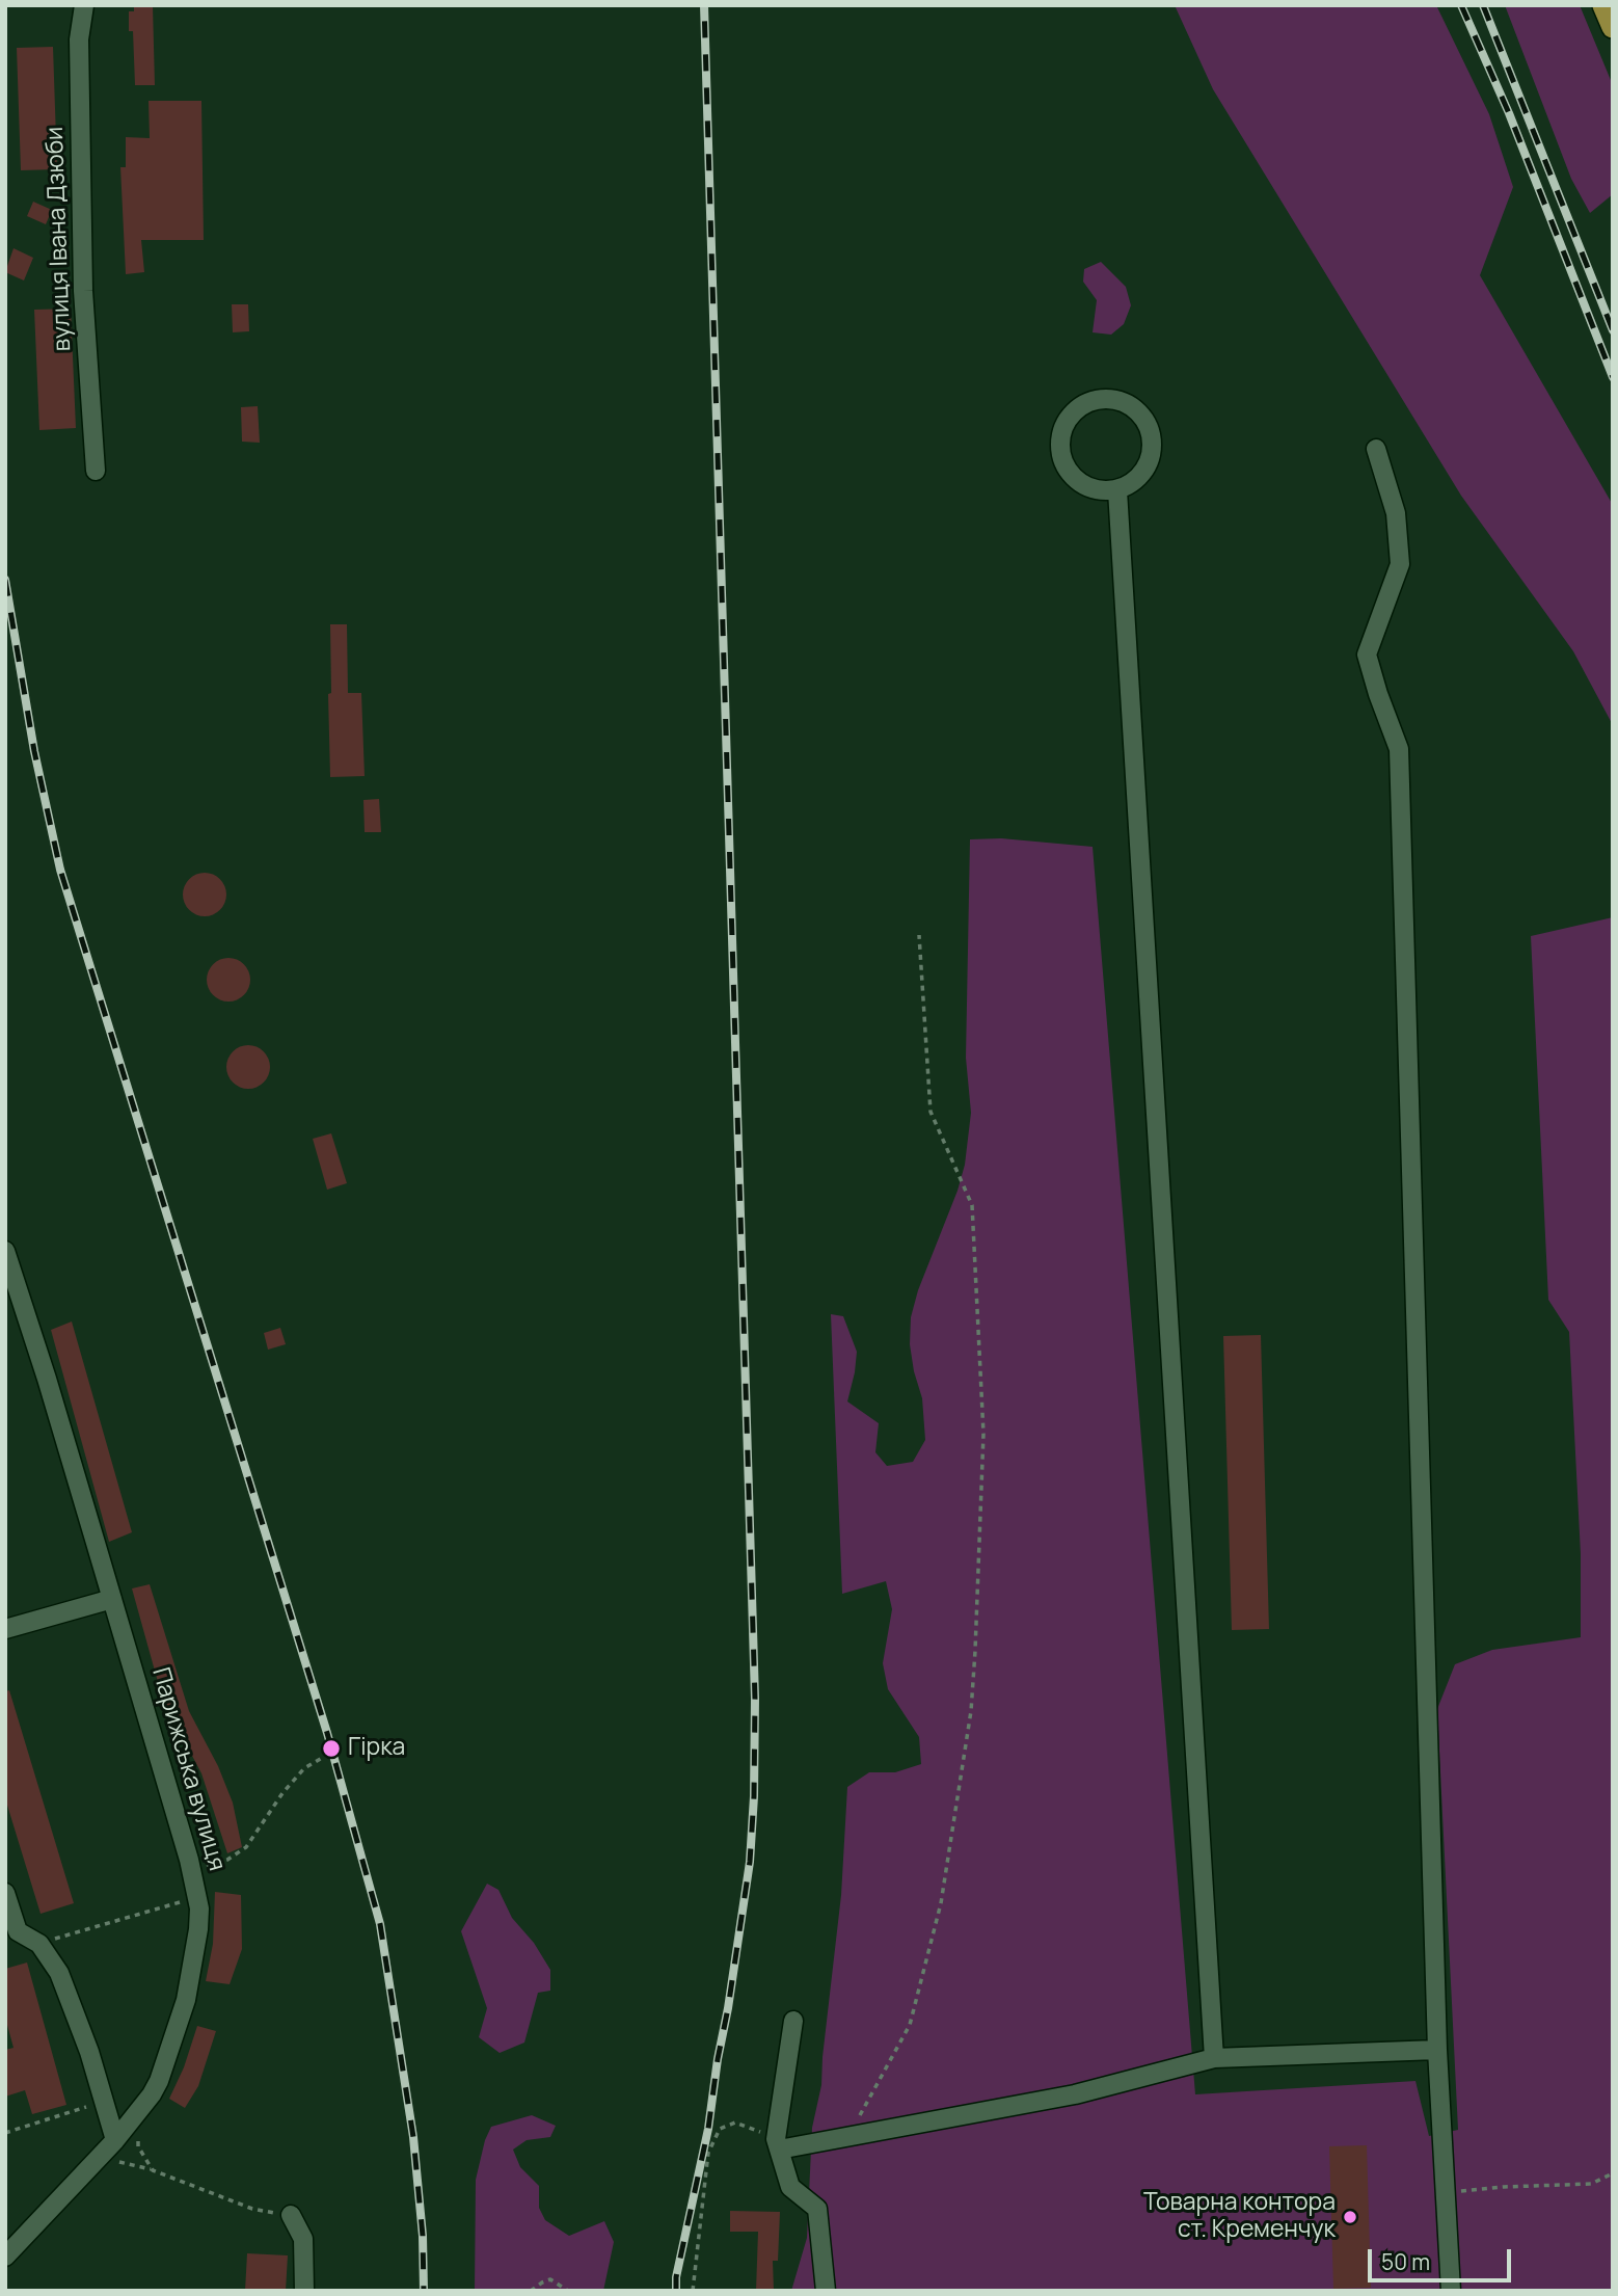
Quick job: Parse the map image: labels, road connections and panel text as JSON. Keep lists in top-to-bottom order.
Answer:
{
  "streets": {
    "street": ["вулиця Івана Дзюби", "Парижська вулиця"]
  },
  "places": ["Гірка", "Товарна контора ст. Кременчук"],
  "scale_bar": "50 m"
}
